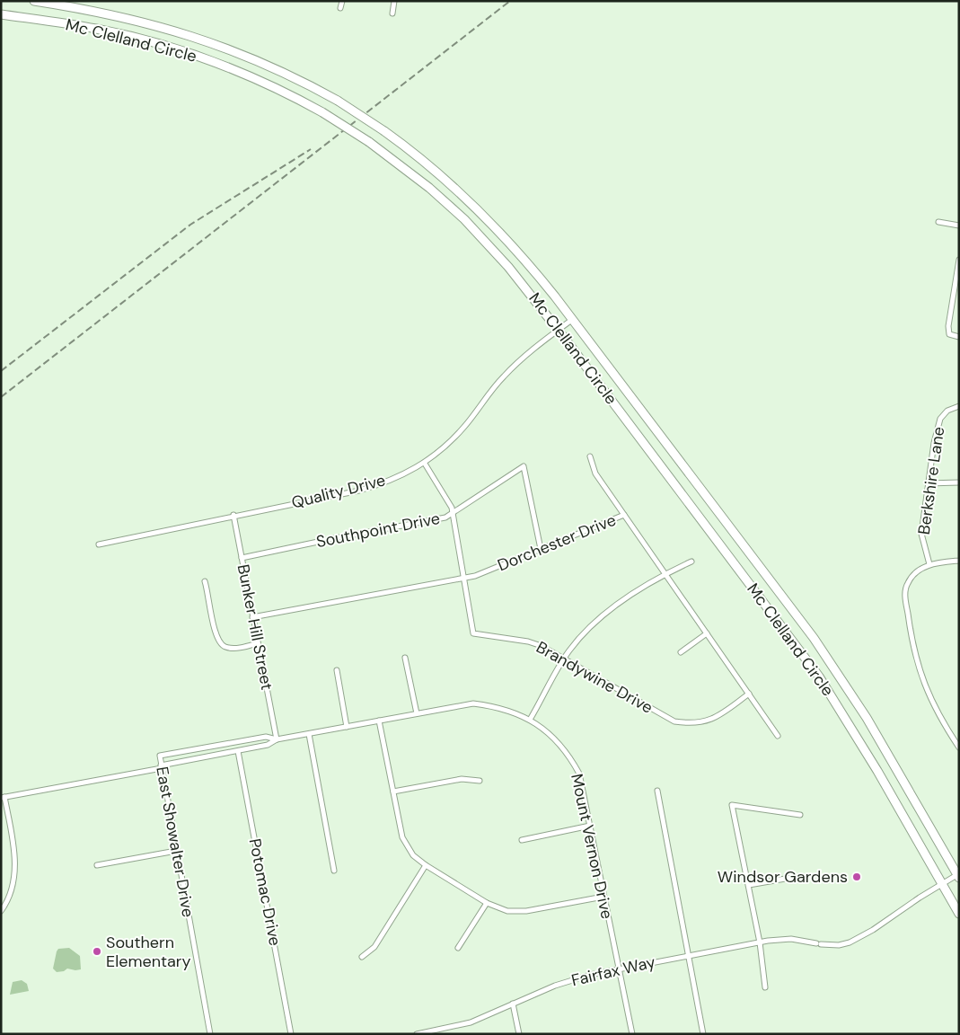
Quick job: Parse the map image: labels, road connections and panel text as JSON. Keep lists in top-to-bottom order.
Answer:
{
  "streets": {
    "highway": ["Mc Clelland Circle"],
    "street": [
      "Berkshire Lane",
      "Quality Drive",
      "Southpoint Drive",
      "Dorchester Drive",
      "Bunker Hill Street",
      "Brandywine Drive",
      "East Showalter Drive",
      "Mount Vernon Drive",
      "Potomac Drive",
      "Fairfax Way"
    ]
  },
  "crossings": [
    ["Mc Clelland Circle", "Quality Drive"],
    ["Mc Clelland Circle", "Fairfax Way"],
    ["Quality Drive", "Bunker Hill Street"],
    ["Quality Drive", "Brandywine Drive"],
    ["Southpoint Drive", "Dorchester Drive"],
    ["Southpoint Drive", "Bunker Hill Street"],
    ["Southpoint Drive", "Brandywine Drive"],
    ["Dorchester Drive", "Bunker Hill Street"],
    ["Dorchester Drive", "Brandywine Drive"],
    ["Bunker Hill Street", "Mount Vernon Drive"],
    ["East Showalter Drive", "Mount Vernon Drive"],
    ["Mount Vernon Drive", "Potomac Drive"],
    ["Mount Vernon Drive", "Fairfax Way"]
  ],
  "places": ["Windsor Gardens", "Southern Elementary"]
}
